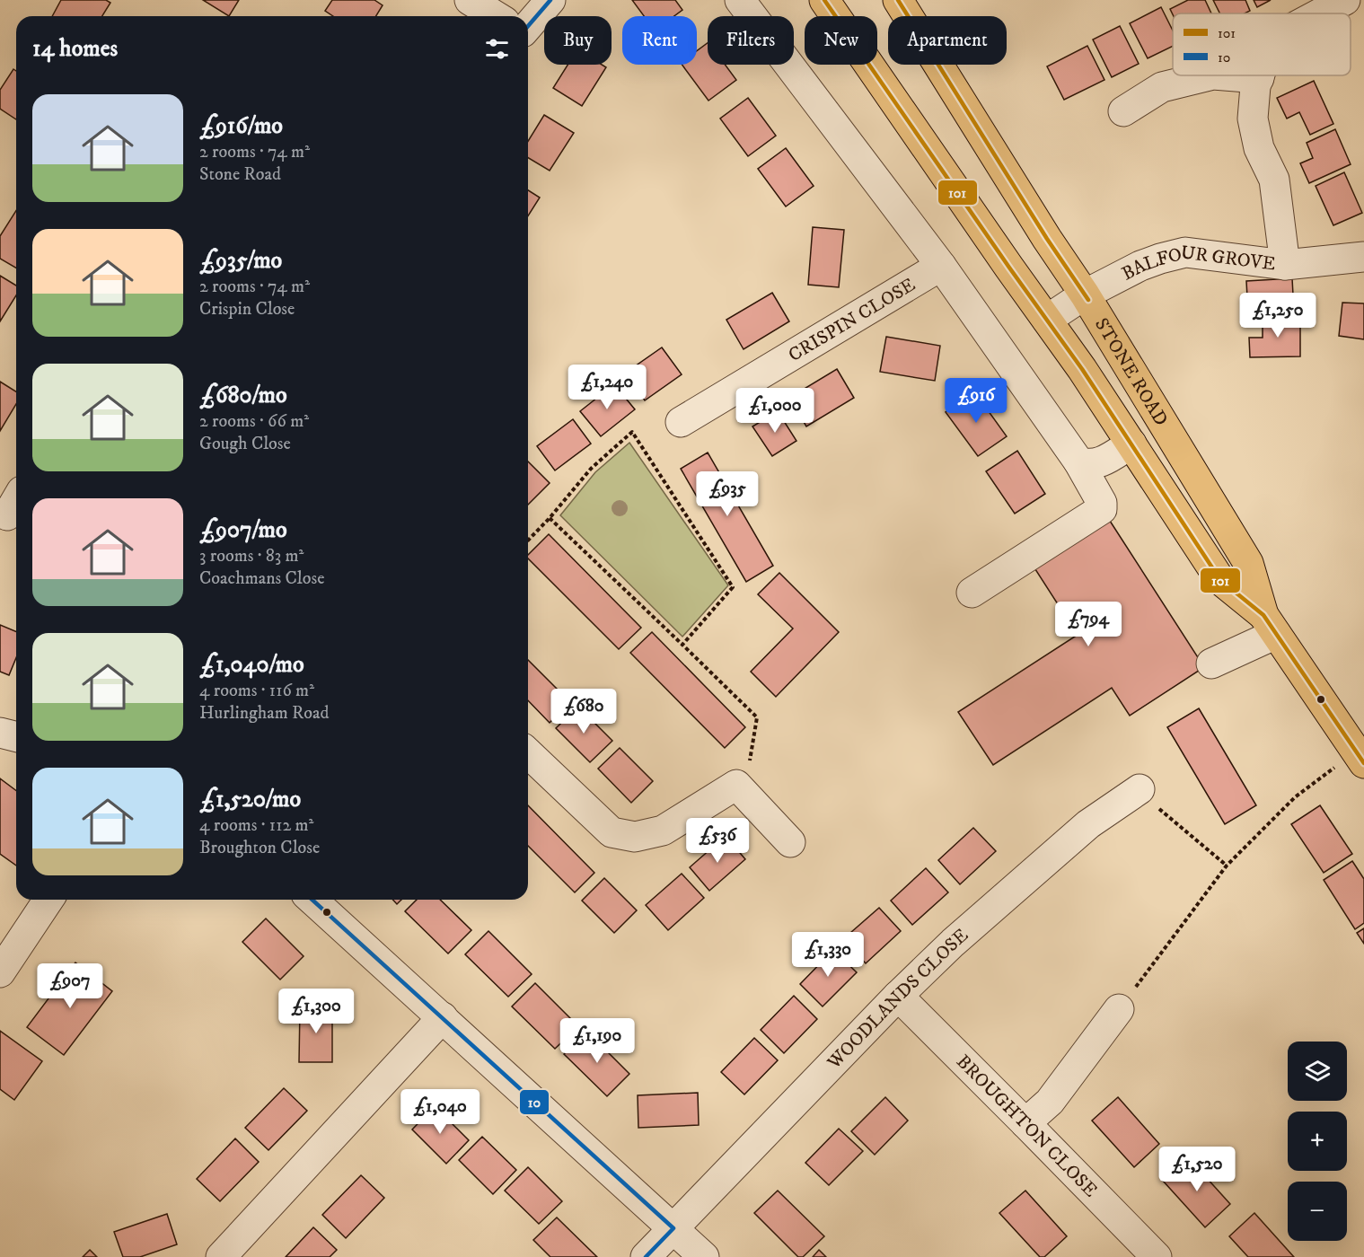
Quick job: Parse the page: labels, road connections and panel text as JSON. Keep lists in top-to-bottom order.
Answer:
{
  "streets": {
    "highway": ["STONE ROAD"],
    "street": [
      "BALFOUR GROVE",
      "CRISPIN CLOSE",
      "WOODLANDS CLOSE",
      "BROUGHTON CLOSE"
    ]
  },
  "crossings": [
    ["BALFOUR GROVE", "STONE ROAD"],
    ["WOODLANDS CLOSE", "BROUGHTON CLOSE"]
  ],
  "lines": ["transit line 101", "transit line 10"],
  "legend": ["101", "10"],
  "page": {
    "chip": [
      "Buy",
      "Rent",
      "Filters",
      "New",
      "Apartment"
    ],
    "heading": "14 homes",
    "list": [
      {
        "name": "£916/mo",
        "note": "2 rooms · 74 m² · Stone Road"
      },
      {
        "name": "£935/mo",
        "note": "2 rooms · 74 m² · Crispin Close"
      },
      {
        "name": "£680/mo",
        "note": "2 rooms · 66 m² · Gough Close"
      },
      {
        "name": "£907/mo",
        "note": "3 rooms · 83 m² · Coachmans Close"
      },
      {
        "name": "£1,040/mo",
        "note": "4 rooms · 116 m² · Hurlingham Road"
      },
      {
        "name": "£1,520/mo",
        "note": "4 rooms · 112 m² · Broughton Close"
      }
    ],
    "price": [
      "£1,250",
      "£1,240",
      "£916",
      "£1,000",
      "£935",
      "£794",
      "£680",
      "£536",
      "£1,330",
      "£907",
      "£1,300",
      "£1,190",
      "£1,040",
      "£1,520"
    ],
    "map_buttons": ["+", "−"]
  }
}
